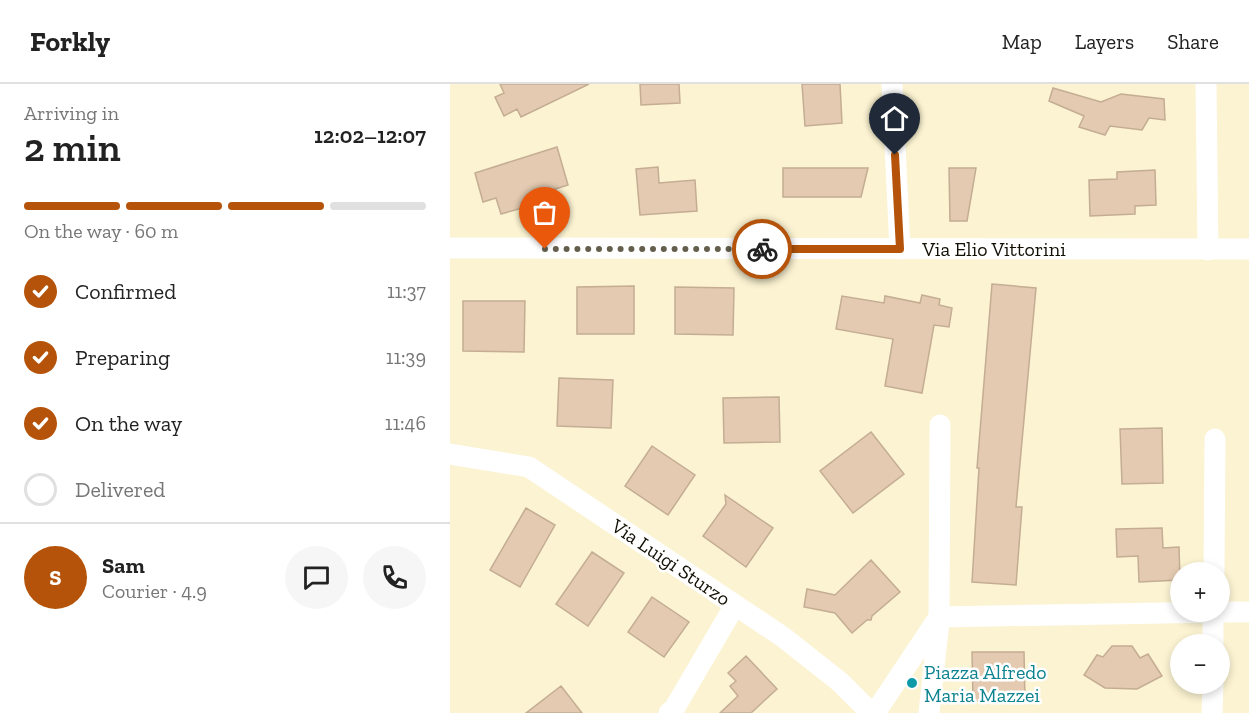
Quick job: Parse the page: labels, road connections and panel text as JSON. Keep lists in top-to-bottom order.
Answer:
{
  "streets": {
    "street": ["Via Elio Vittorini", "Via Luigi Sturzo"]
  },
  "places": ["Piazza Alfredo Maria Mazzei"],
  "page": {
    "header": "Forkly",
    "nav": ["Map", "Layers", "Share"],
    "heading": ["2 min", "Arriving in", "12:02–12:07"],
    "panel": ["Sam", "Courier · 4.9"],
    "bar": "On the way · 60 m",
    "list": [
      ["Confirmed", "11:37"],
      ["Preparing", "11:39"],
      ["On the way", "11:46"],
      "Delivered"
    ],
    "round": "S",
    "map_buttons": ["+", "−"]
  }
}
